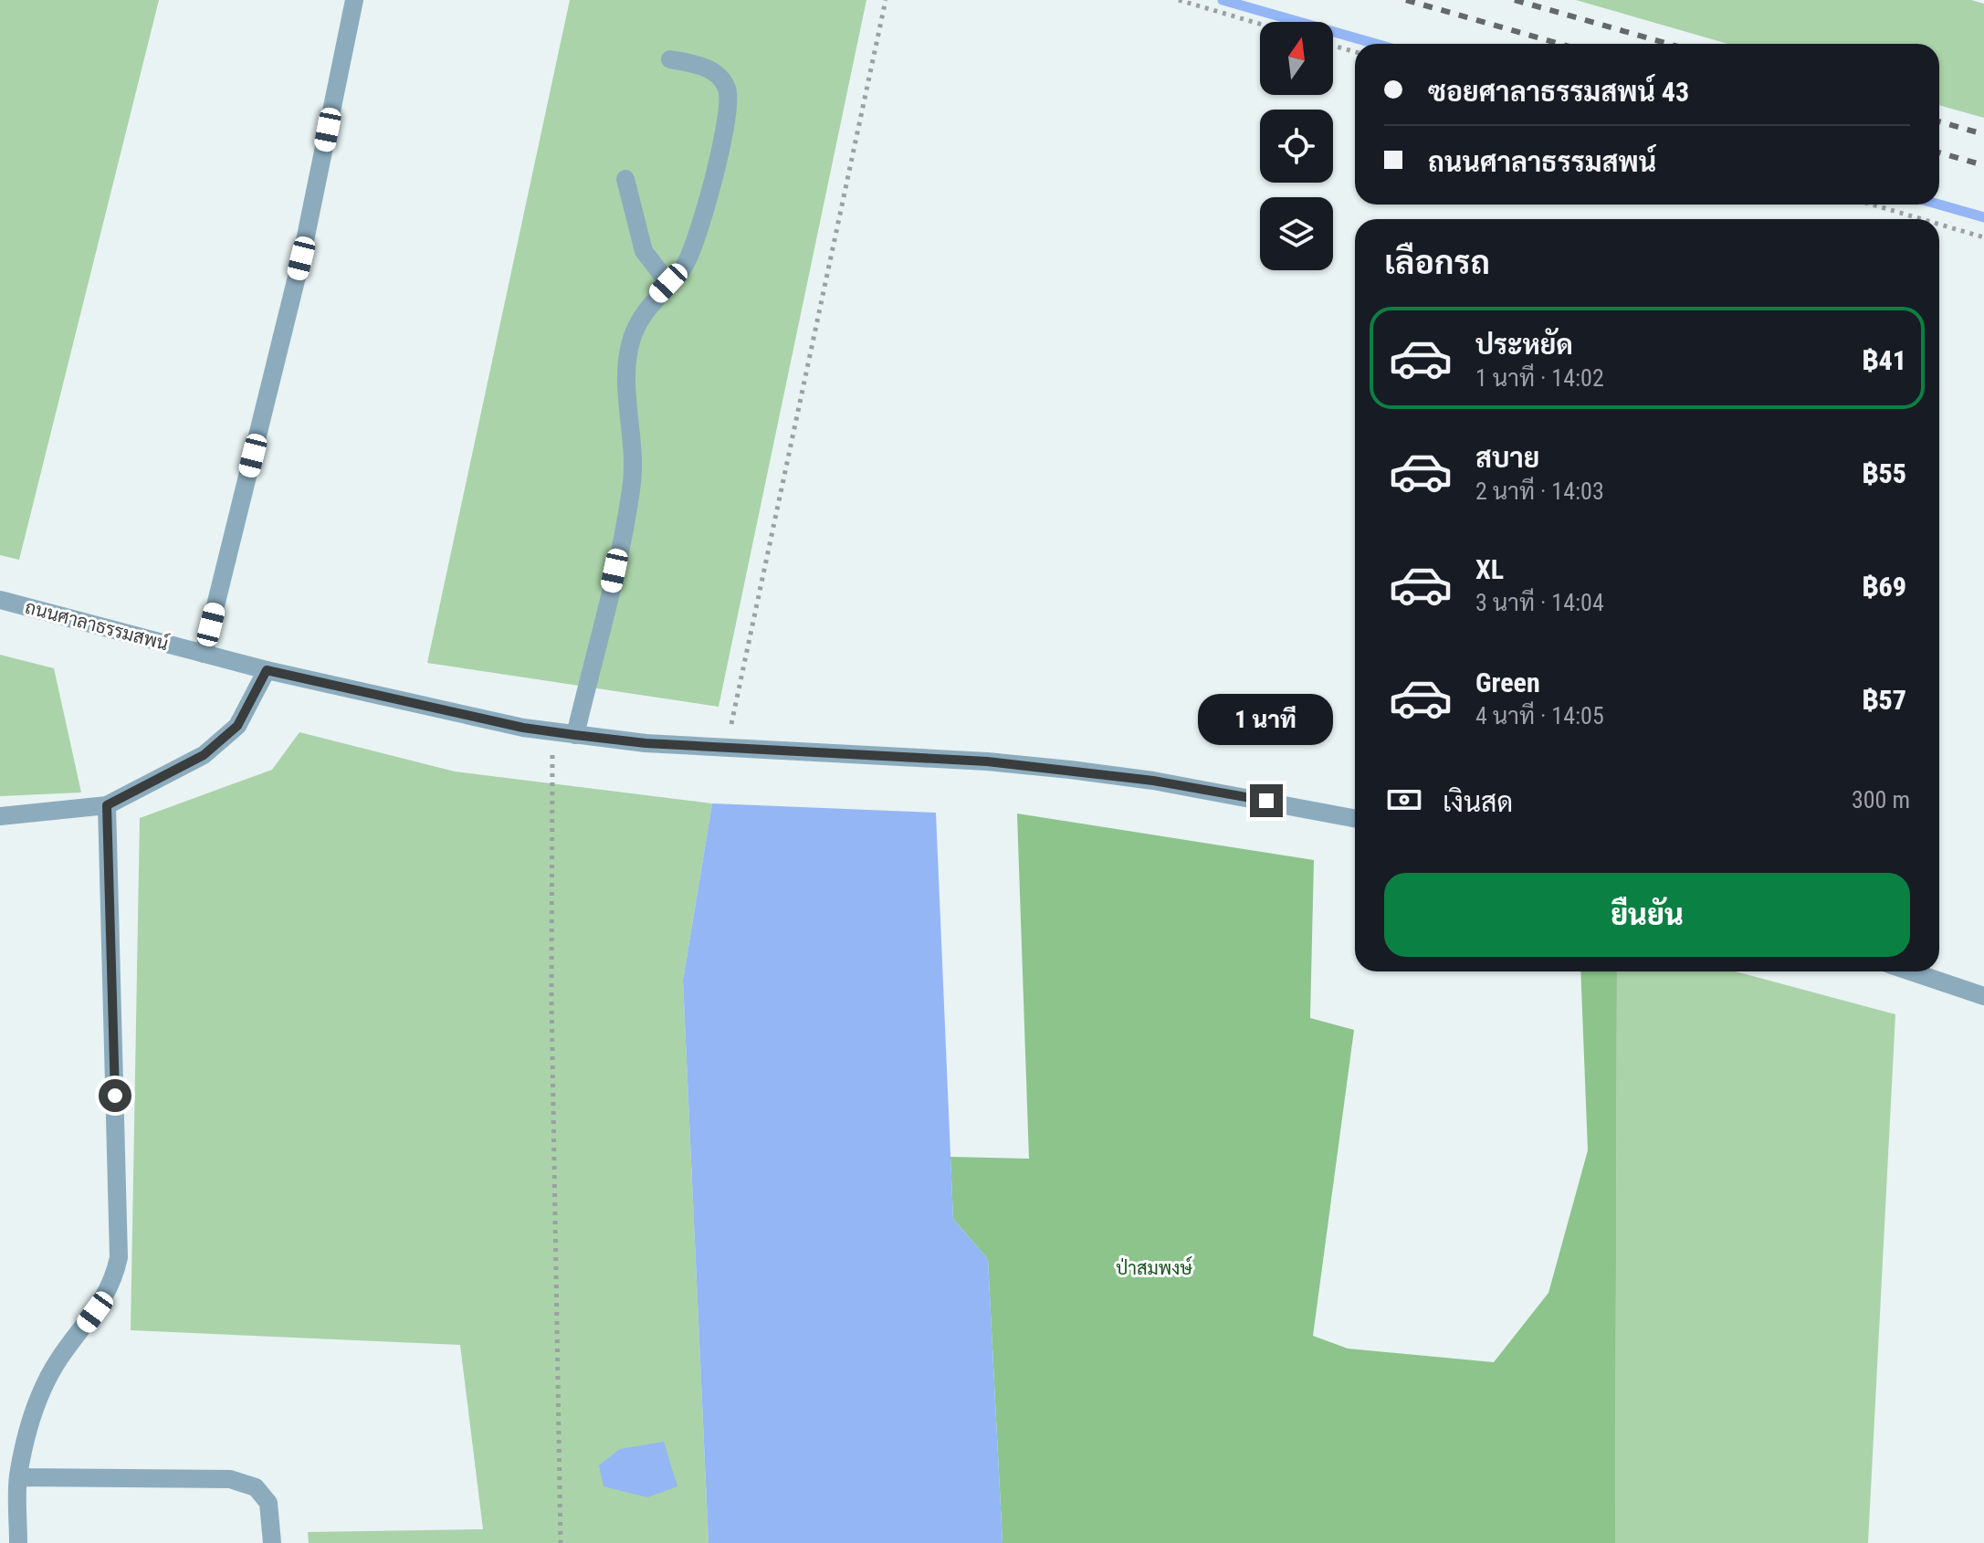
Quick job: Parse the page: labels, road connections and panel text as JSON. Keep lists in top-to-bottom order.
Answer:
{
  "streets": {
    "street": ["ถนนศาลาธรรมสพน์"]
  },
  "parks": ["ป่าสมพงษ์"],
  "north": "top",
  "page": {
    "banner": ["ซอยศาลาธรรมสพน์ 43", "ถนนศาลาธรรมสพน์"],
    "heading": "เลือกรถ",
    "list": [
      {
        "name": "ประหยัด",
        "note": "1 นาที · 14:02",
        "value": "฿41"
      },
      {
        "name": "สบาย",
        "note": "2 นาที · 14:03",
        "value": "฿55"
      },
      {
        "name": "XL",
        "note": "3 นาที · 14:04",
        "value": "฿69"
      },
      {
        "name": "Green",
        "note": "4 นาที · 14:05",
        "value": "฿57"
      }
    ],
    "bubble": "1 นาที",
    "pay": ["เงินสด", "300 m"],
    "buttons": "ยืนยัน"
  }
}
